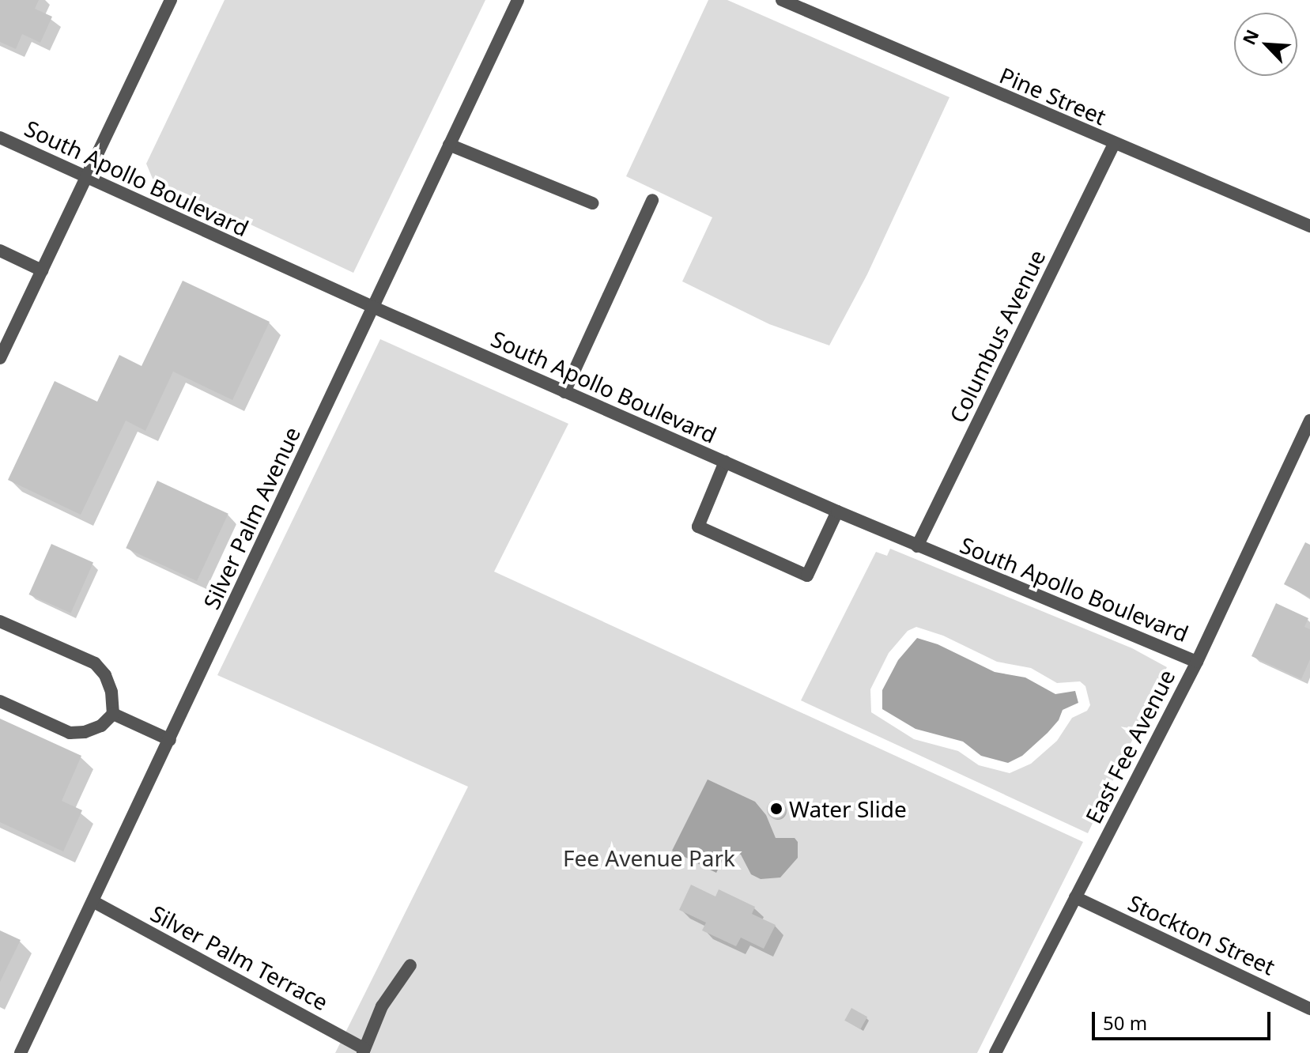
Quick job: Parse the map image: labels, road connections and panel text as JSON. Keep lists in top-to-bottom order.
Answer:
{
  "streets": {
    "street": [
      "Pine Street",
      "South Apollo Boulevard",
      "Columbus Avenue",
      "Silver Palm Avenue",
      "East Fee Avenue",
      "Stockton Street",
      "Silver Palm Terrace"
    ]
  },
  "crossings": [
    ["Pine Street", "Columbus Avenue"],
    ["South Apollo Boulevard", "Columbus Avenue"],
    ["South Apollo Boulevard", "Silver Palm Avenue"],
    ["South Apollo Boulevard", "East Fee Avenue"],
    ["Silver Palm Avenue", "Silver Palm Terrace"],
    ["East Fee Avenue", "Stockton Street"]
  ],
  "parks": ["Fee Avenue Park"],
  "places": ["Water Slide"],
  "scale_bar": "50 m",
  "north": "top left"
}
